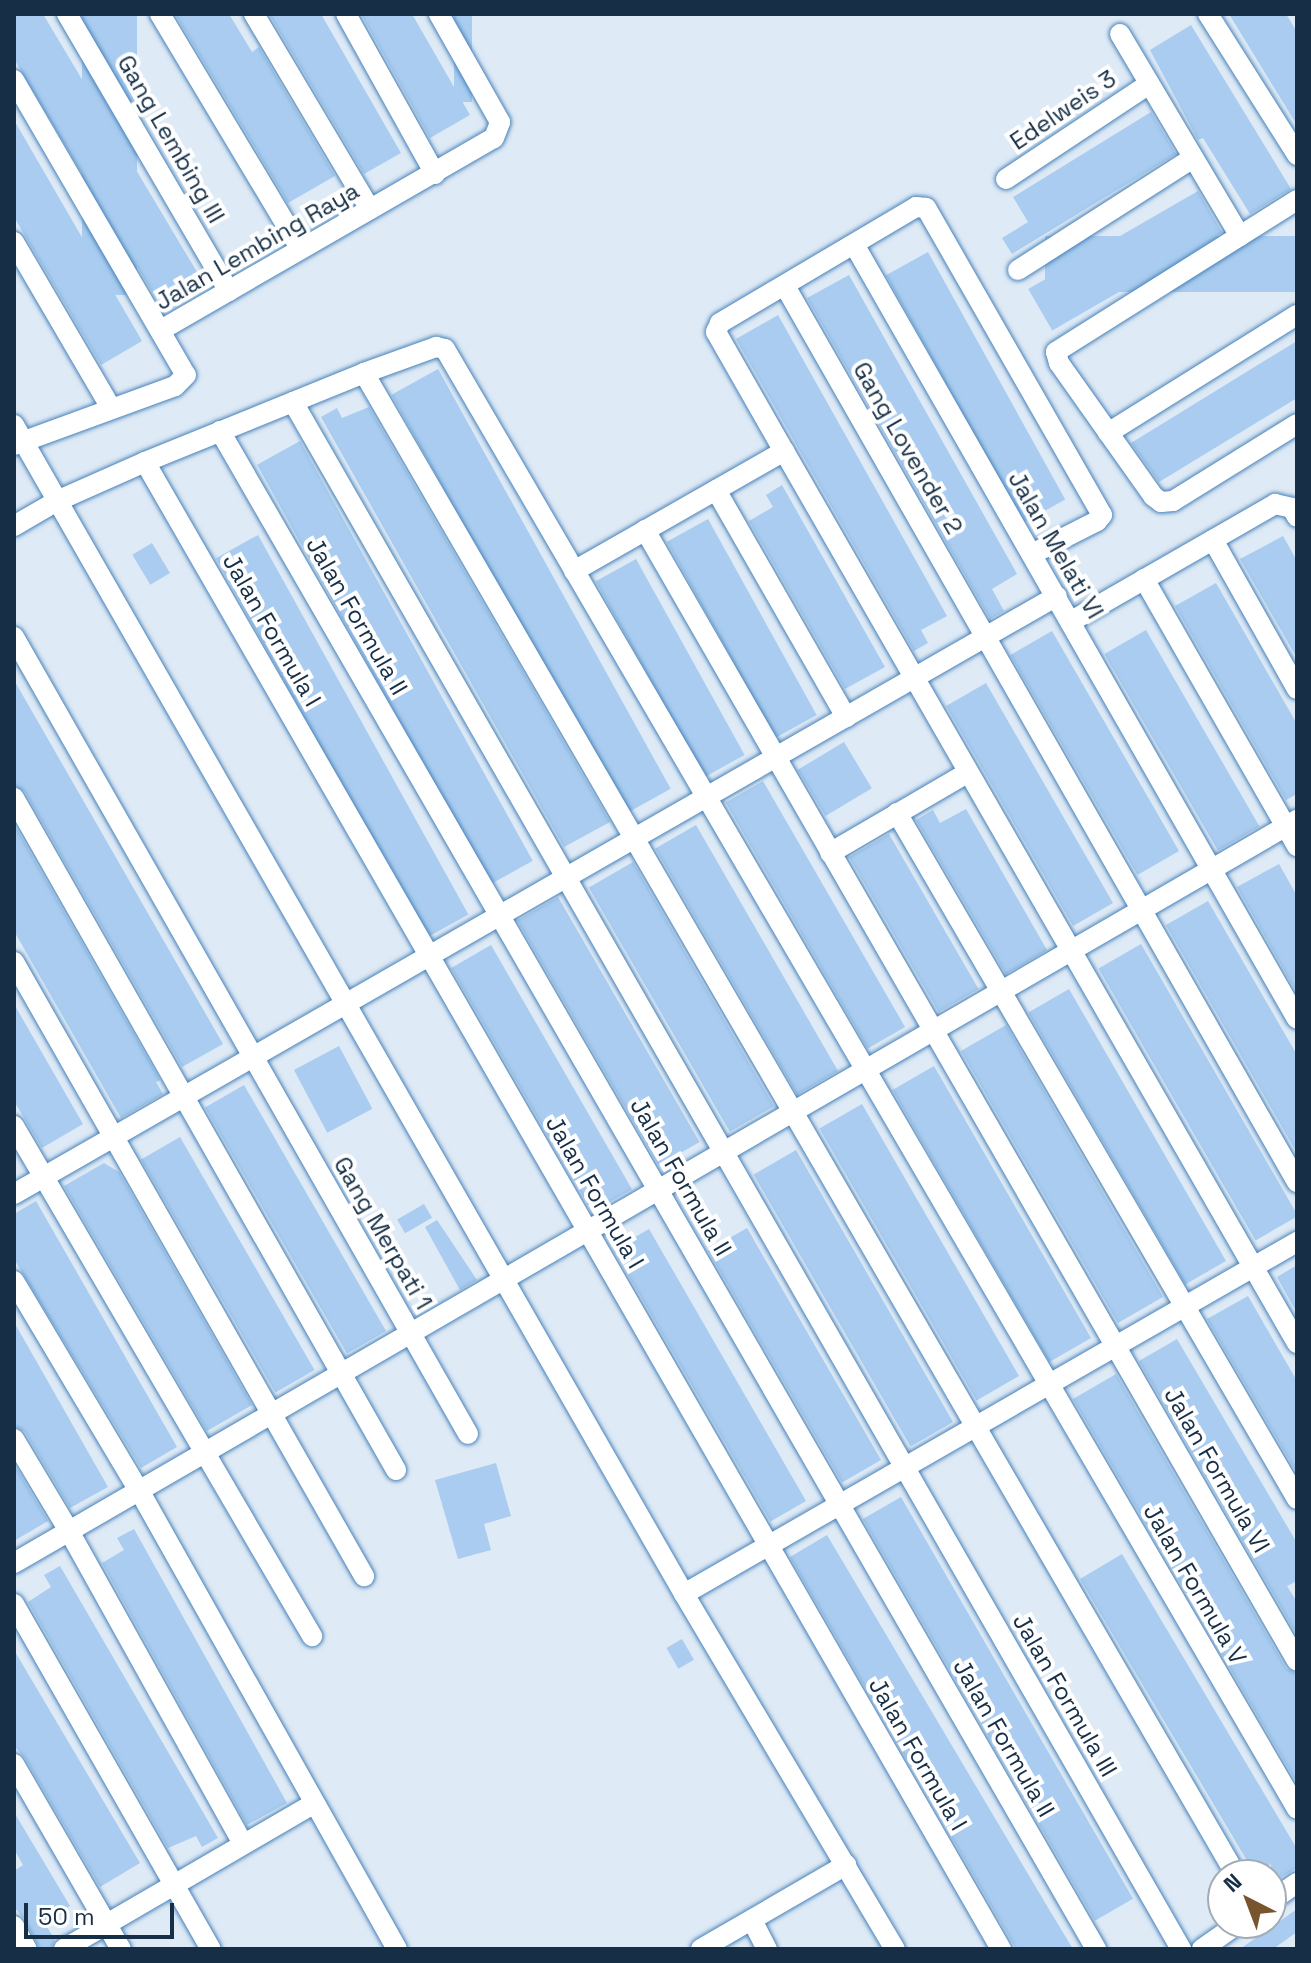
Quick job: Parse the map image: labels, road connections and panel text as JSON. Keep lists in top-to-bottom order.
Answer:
{
  "streets": {
    "street": [
      "Edelweis 3",
      "Gang Lembing III",
      "Jalan Lembing Raya",
      "Gang Lovender 2",
      "Jalan Melati VI",
      "Jalan Formula II",
      "Jalan Formula I",
      "Gang Merpati 1",
      "Jalan Formula VI",
      "Jalan Formula V",
      "Jalan Formula III"
    ]
  },
  "crossings": [
    ["Gang Lembing III", "Jalan Lembing Raya"]
  ],
  "scale_bar": "50 m",
  "north": "top left"
}
